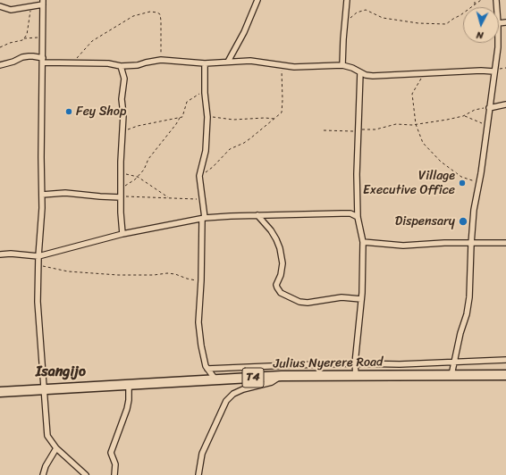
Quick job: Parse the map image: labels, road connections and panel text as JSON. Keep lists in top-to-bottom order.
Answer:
{
  "streets": {
    "highway": ["Julius Nyerere Road", "T4"]
  },
  "districts": ["Isangijo"],
  "places": ["Fey Shop", "Village Executive Office", "Dispensary"],
  "north": "bottom"
}
